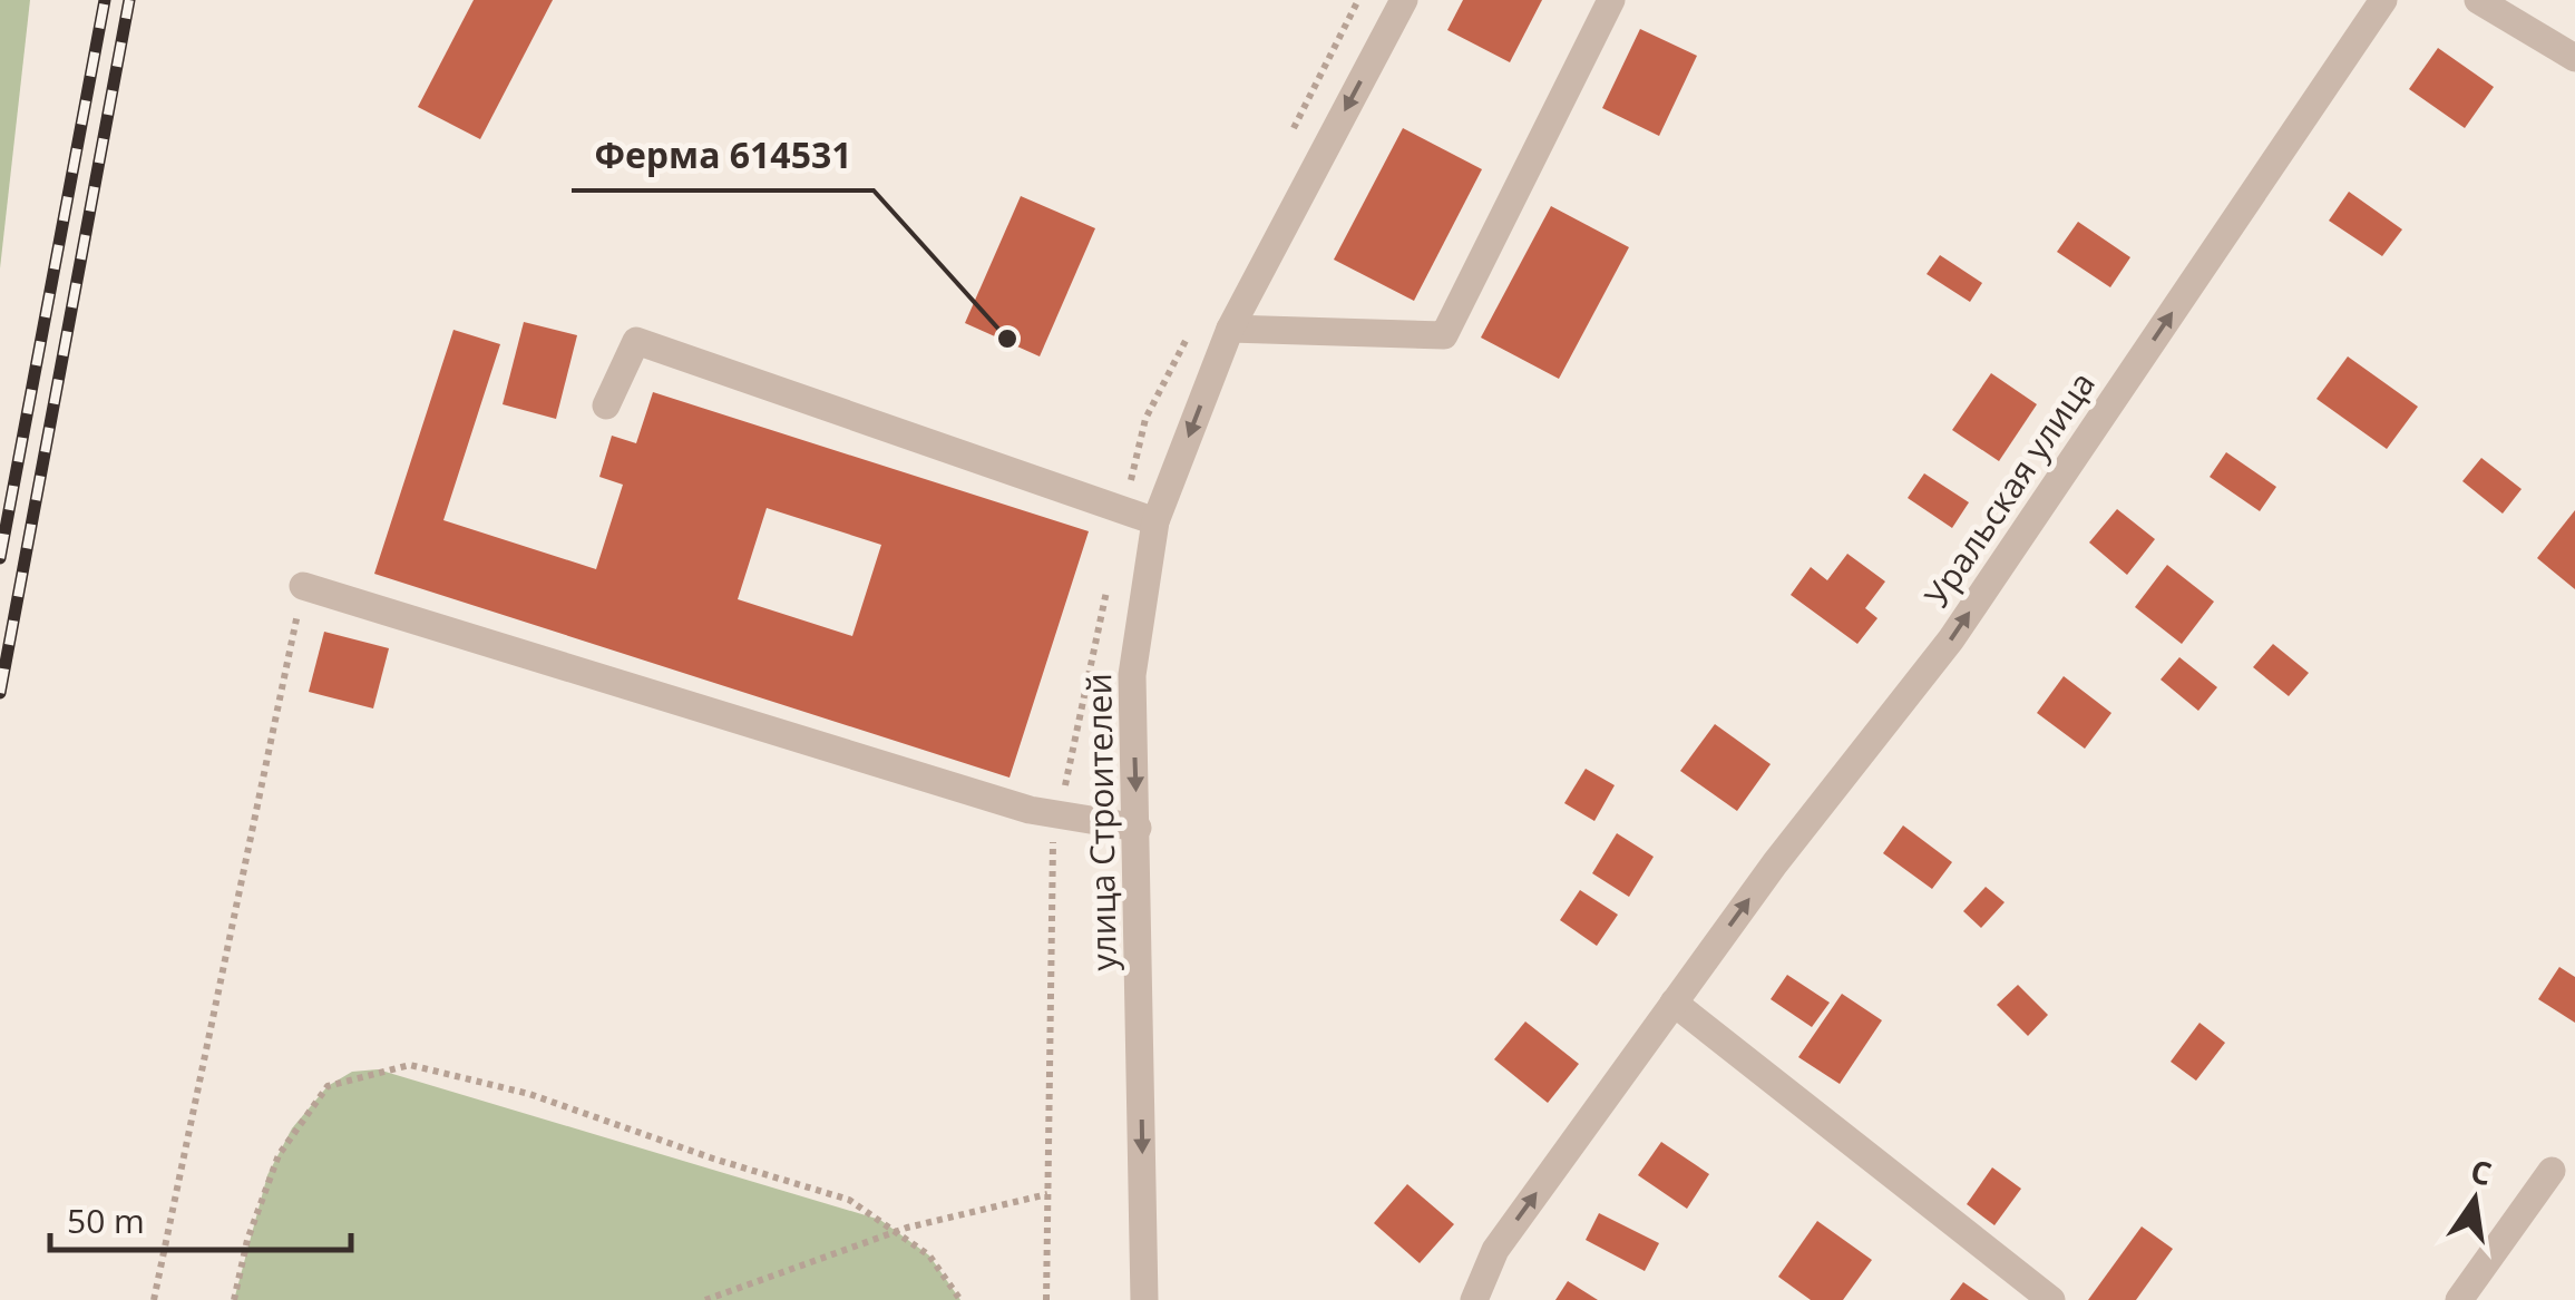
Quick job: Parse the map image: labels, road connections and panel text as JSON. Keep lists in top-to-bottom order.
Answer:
{
  "streets": {
    "street": ["Уральская улица", "улица Строителей"]
  },
  "one_way": ["Уральская улица", "улица Строителей"],
  "places": ["Ферма 614531"],
  "scale_bar": "50 m",
  "north": "top"
}
